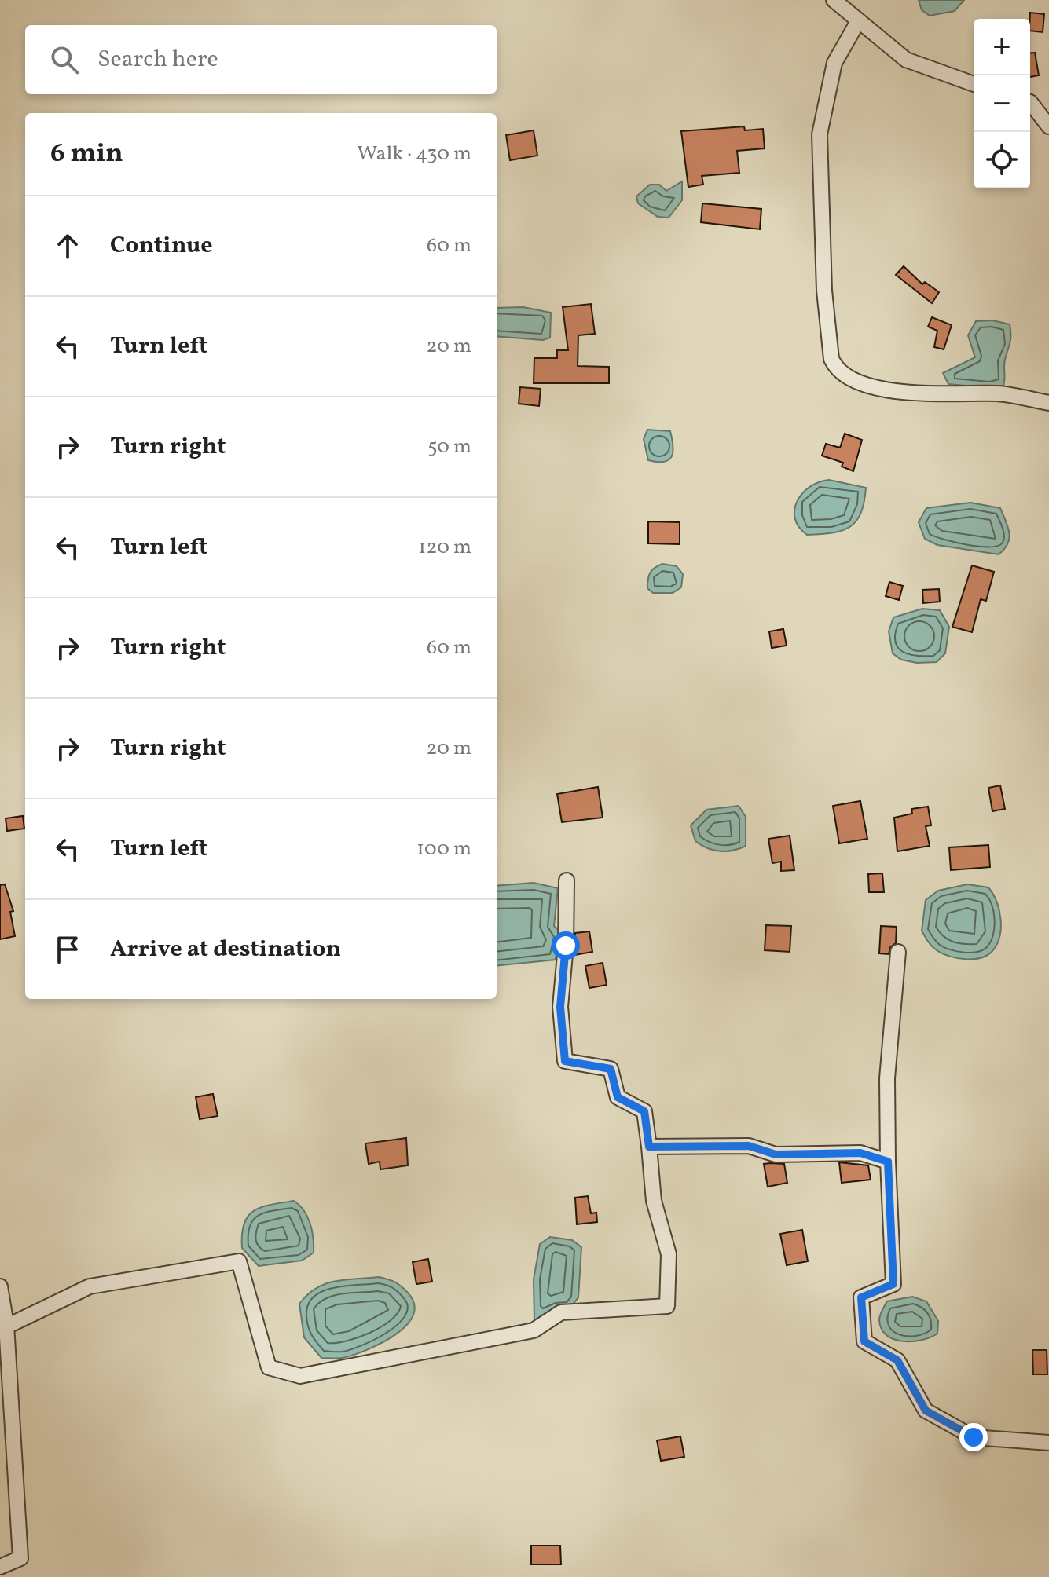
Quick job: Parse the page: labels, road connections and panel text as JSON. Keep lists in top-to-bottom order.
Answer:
{
  "page": {
    "map_buttons": ["+", "−"],
    "search": "Search here",
    "heading": ["6 min", "Walk · 430 m"],
    "list": [
      ["Continue", "60 m"],
      ["Turn left", "20 m"],
      ["Turn right", "50 m"],
      ["Turn left", "120 m"],
      ["Turn right", "60 m"],
      ["Turn right", "20 m"],
      ["Turn left", "100 m"],
      "Arrive at destination"
    ]
  }
}
